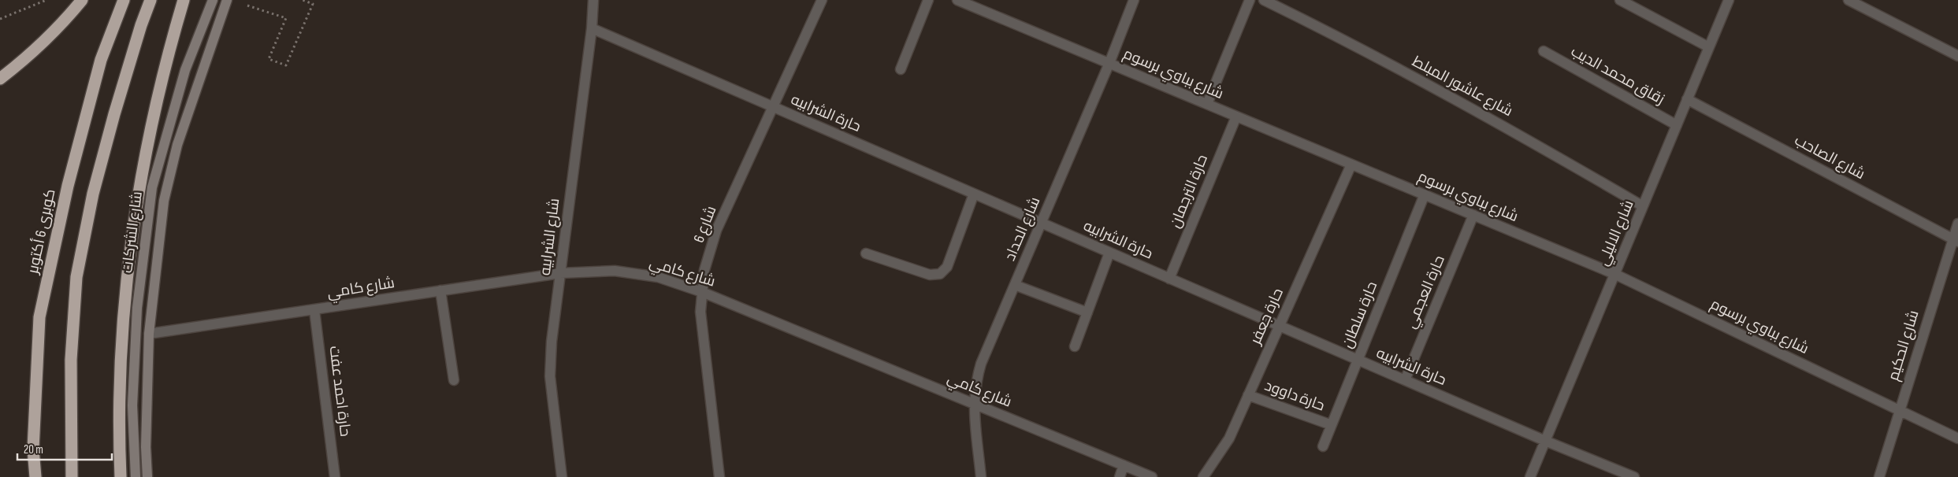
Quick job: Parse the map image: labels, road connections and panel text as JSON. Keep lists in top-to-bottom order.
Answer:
{
  "streets": {
    "highway": ["كوبرى 6 أكتوبر"],
    "main road": ["شارع الشركات"],
    "street": [
      "شارع بباوي برسوم",
      "زقاق محمد الديب",
      "شارع عاشور المبلط",
      "حارة الشرابيه",
      "شارع الصاحب",
      "حارة الترجمان",
      "شارع 6",
      "شارع الحداد",
      "شارع الاليلي",
      "شارع الشرابيه",
      "شارع كامي",
      "حارة العجمي",
      "حارة سلطان",
      "حارة جعفر",
      "شارع الحكيم",
      "حارة احمد عفت",
      "حارة داوود"
    ]
  },
  "crossings": [
    ["شارع بباوي برسوم", "حارة الترجمان"],
    ["شارع بباوي برسوم", "شارع الحداد"],
    ["شارع بباوي برسوم", "شارع الاليلي"],
    ["شارع بباوي برسوم", "حارة العجمي"],
    ["شارع بباوي برسوم", "حارة سلطان"],
    ["شارع بباوي برسوم", "حارة جعفر"],
    ["شارع بباوي برسوم", "شارع الحكيم"],
    ["زقاق محمد الديب", "شارع الاليلي"],
    ["شارع عاشور المبلط", "شارع الاليلي"],
    ["حارة الشرابيه", "حارة الترجمان"],
    ["حارة الشرابيه", "شارع 6"],
    ["حارة الشرابيه", "شارع الحداد"],
    ["حارة الشرابيه", "شارع الاليلي"],
    ["حارة الشرابيه", "شارع الشرابيه"],
    ["حارة الشرابيه", "حارة العجمي"],
    ["حارة الشرابيه", "حارة سلطان"],
    ["حارة الشرابيه", "حارة جعفر"],
    ["شارع الصاحب", "شارع الاليلي"],
    ["شارع الصاحب", "شارع الحكيم"],
    ["شارع 6", "شارع كامي"],
    ["شارع الحداد", "شارع كامي"],
    ["شارع الشركات", "شارع كامي"],
    ["شارع الشرابيه", "شارع كامي"],
    ["شارع كامي", "حارة احمد عفت"],
    ["حارة سلطان", "حارة داوود"],
    ["حارة جعفر", "حارة داوود"]
  ],
  "scale_bar": "20 m"
}
